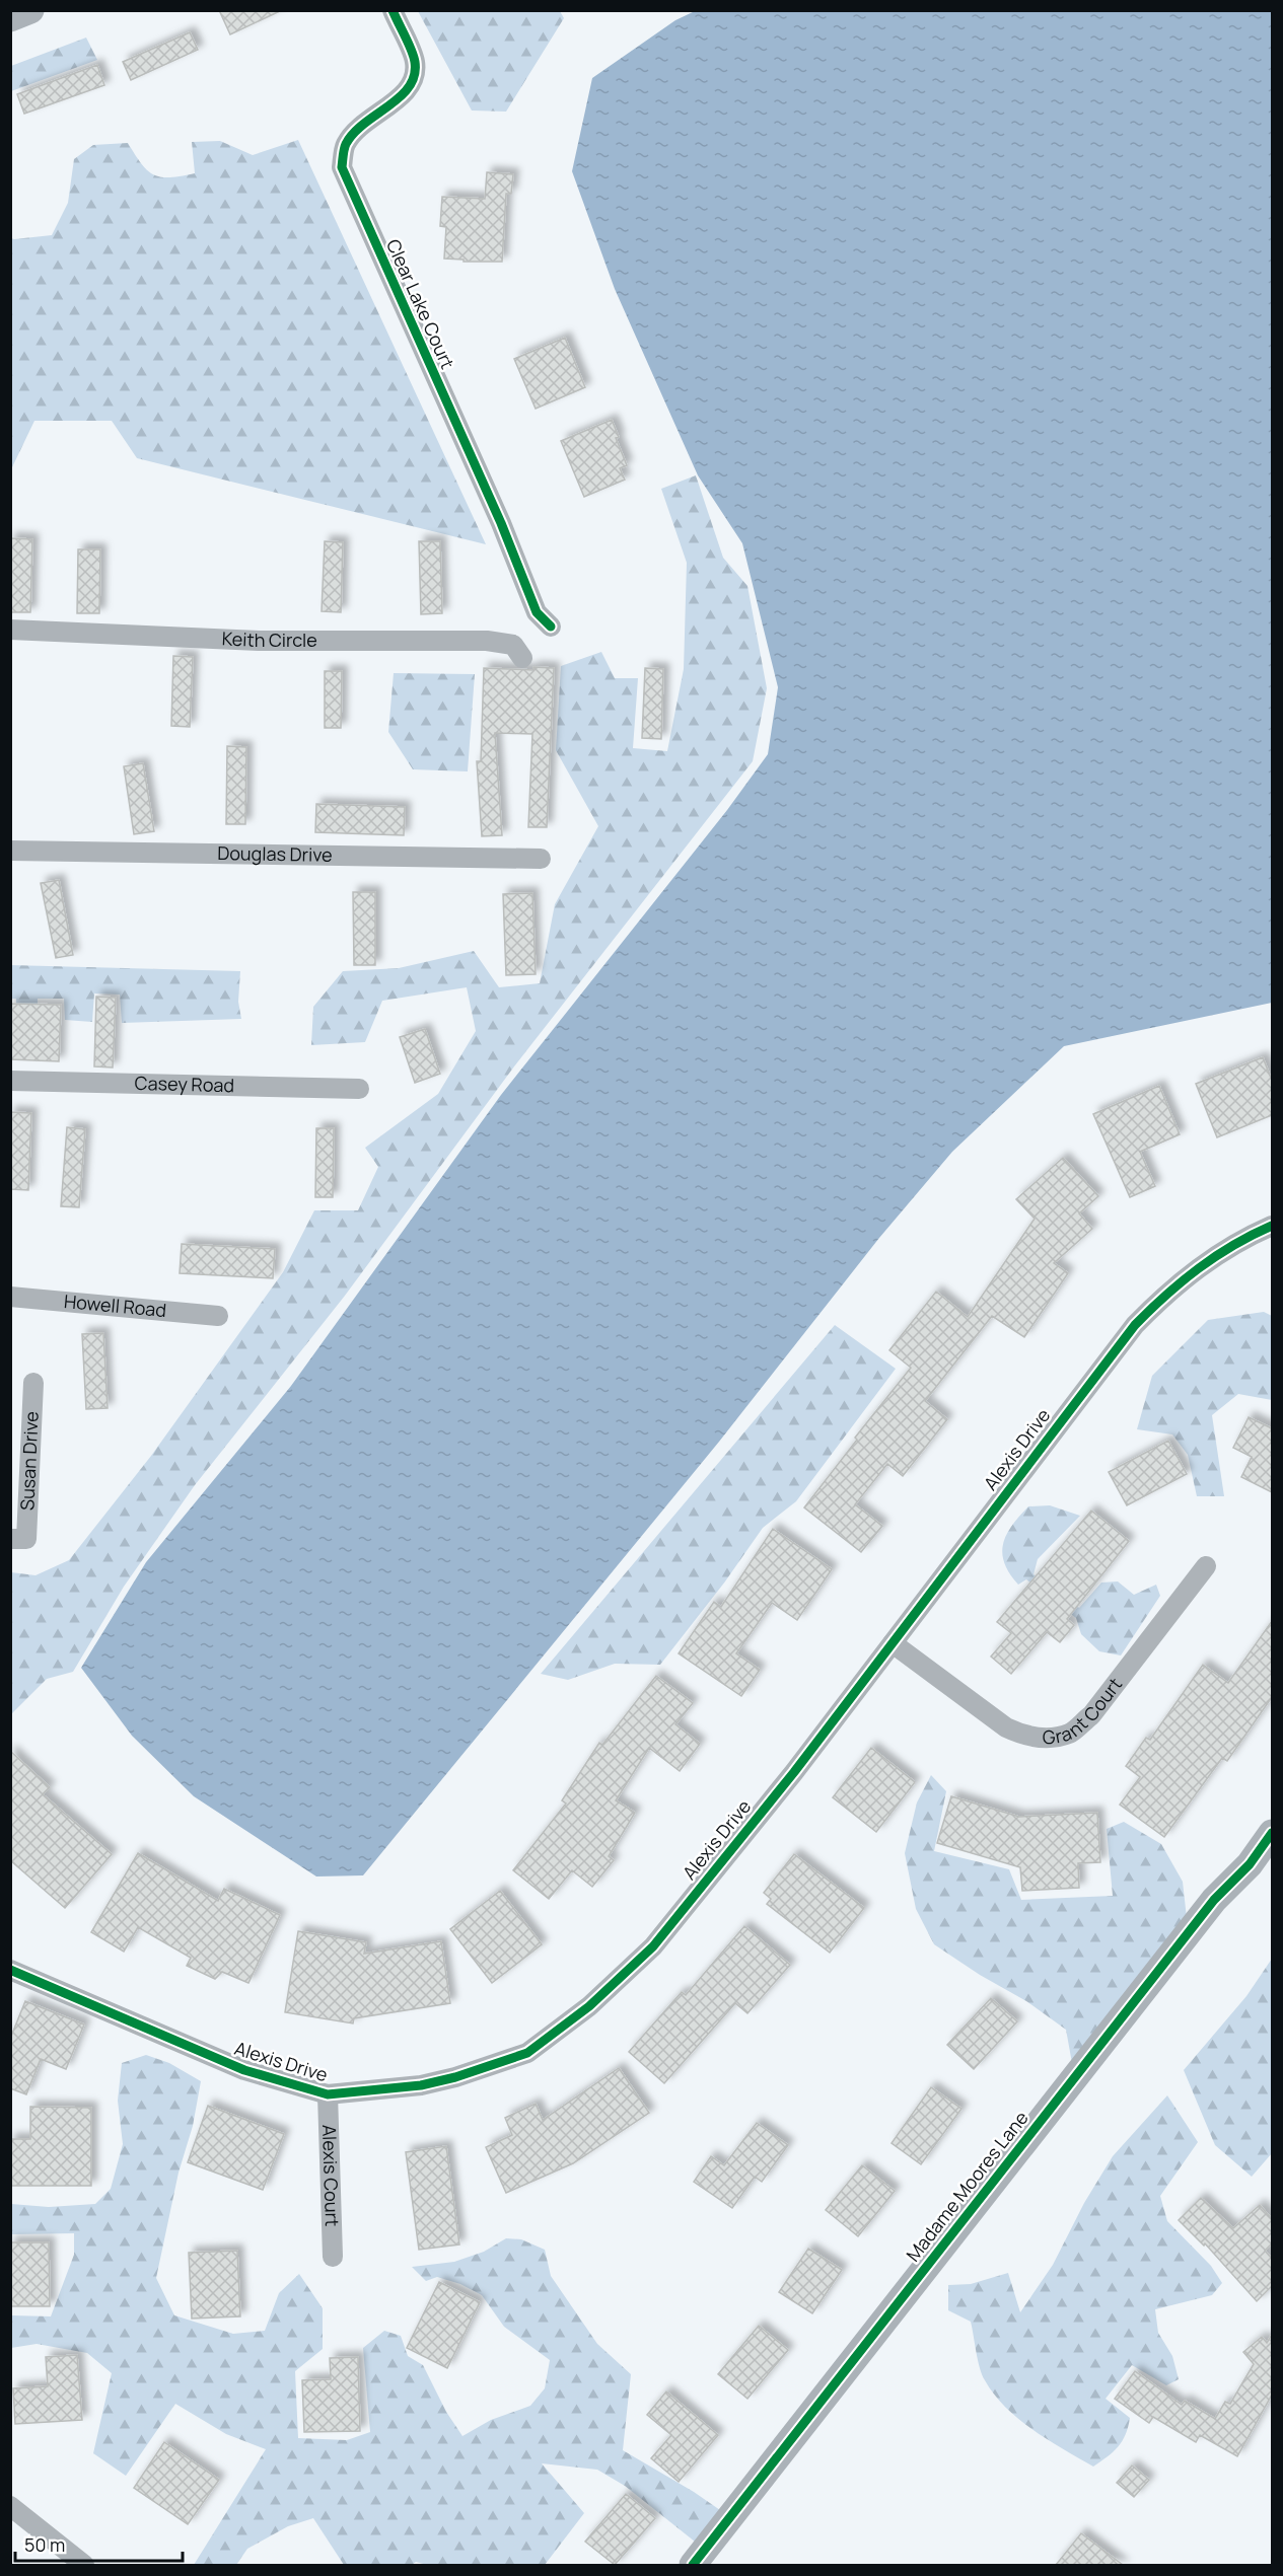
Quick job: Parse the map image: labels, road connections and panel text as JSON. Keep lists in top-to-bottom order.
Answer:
{
  "streets": {
    "street": [
      "Clear Lake Court",
      "Keith Circle",
      "Douglas Drive",
      "Casey Road",
      "Howell Road",
      "Alexis Drive",
      "Susan Drive",
      "Grant Court",
      "Alexis Court",
      "Madame Moores Lane"
    ]
  },
  "crossings": [
    ["Alexis Drive", "Grant Court"],
    ["Alexis Drive", "Alexis Court"]
  ],
  "scale_bar": "50 m"
}
